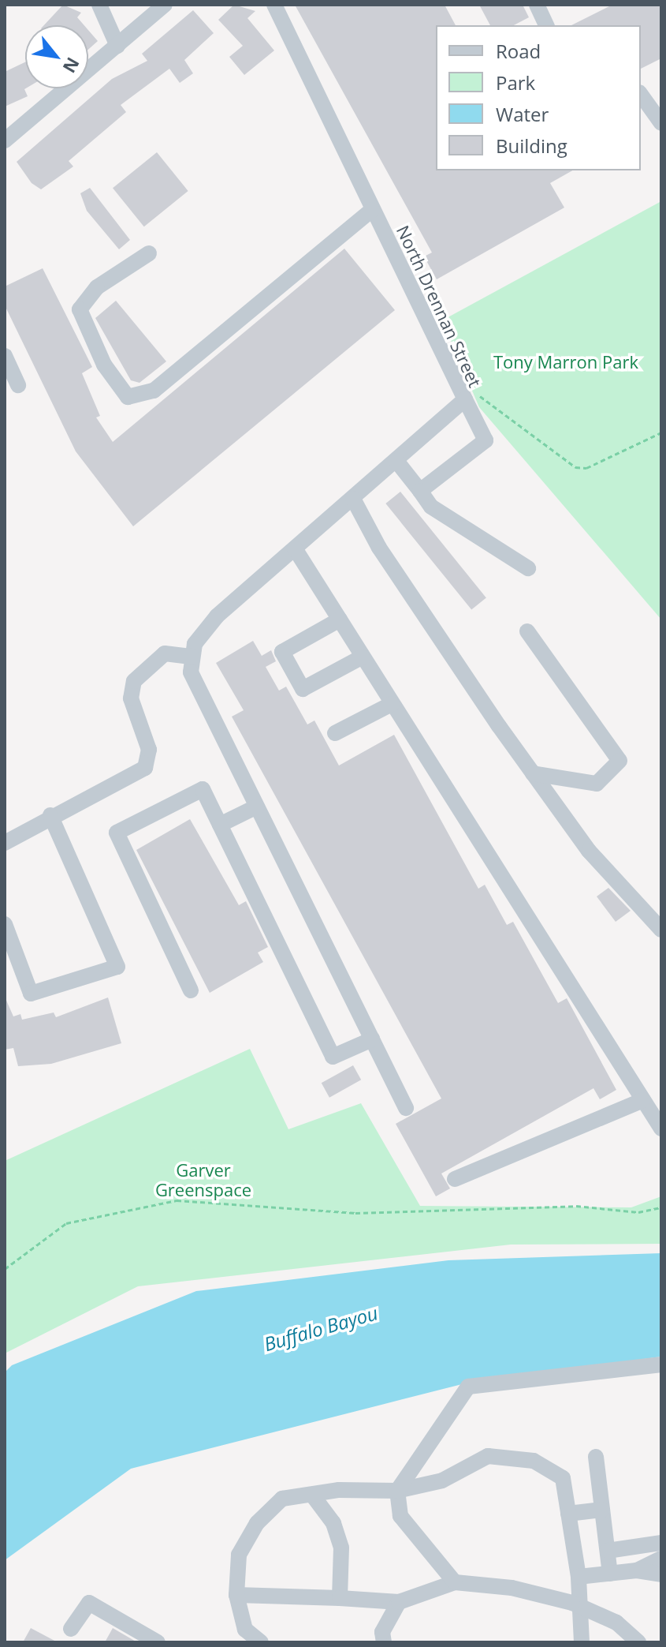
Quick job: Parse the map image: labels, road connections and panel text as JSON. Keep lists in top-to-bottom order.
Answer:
{
  "streets": {
    "street": ["North Drennan Street"]
  },
  "water": ["Buffalo Bayou"],
  "parks": ["Tony Marron Park", "Garver Greenspace"],
  "legend": [
    "Road",
    "Park",
    "Water",
    "Building"
  ],
  "north": "bottom right"
}
